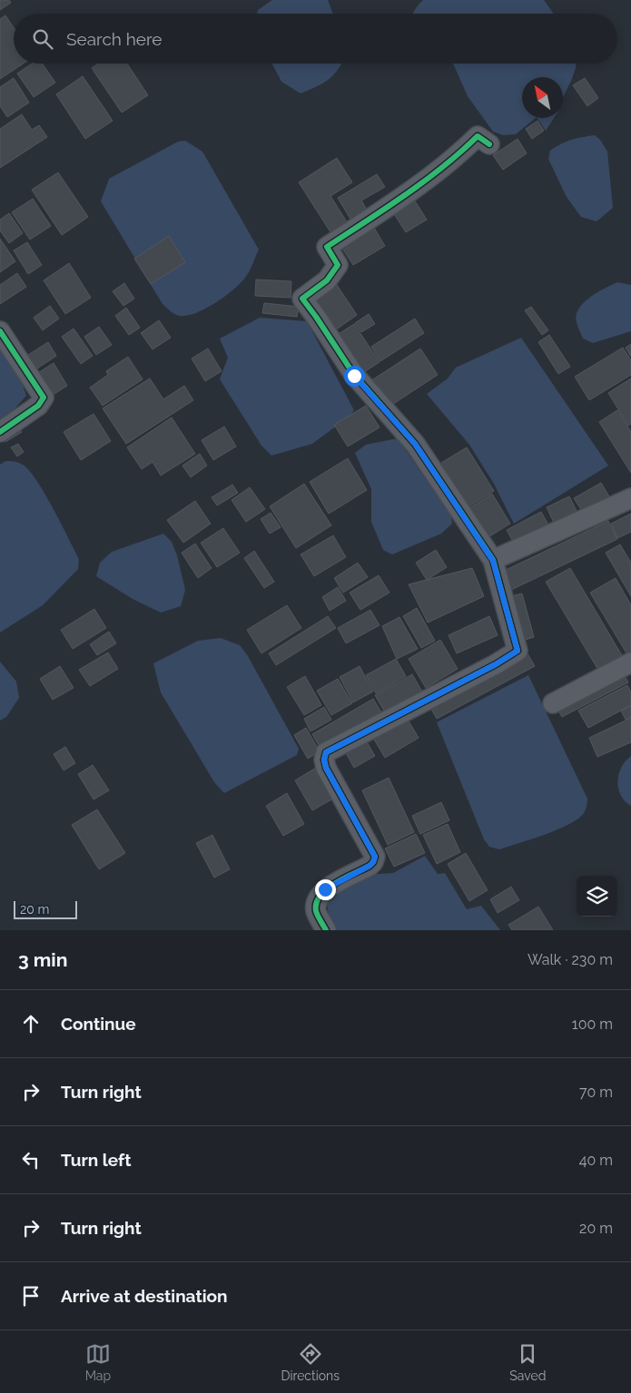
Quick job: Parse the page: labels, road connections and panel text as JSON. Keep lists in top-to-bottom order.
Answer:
{
  "scale_bar": "20 m",
  "north": "top left",
  "page": {
    "search": "Search here",
    "scale": "20 m",
    "heading": ["3 min", "Walk · 230 m"],
    "list": [
      ["Continue", "100 m"],
      ["Turn right", "70 m"],
      ["Turn left", "40 m"],
      ["Turn right", "20 m"],
      "Arrive at destination"
    ],
    "nav": ["Map", "Directions", "Saved"]
  }
}
